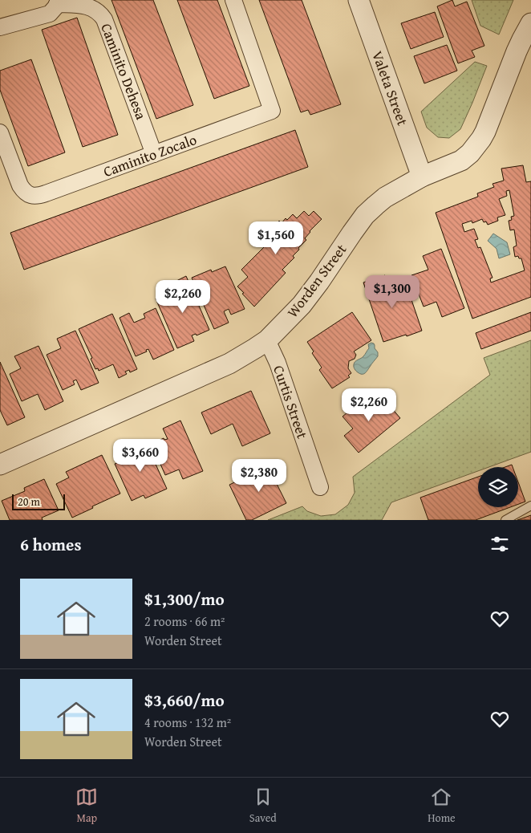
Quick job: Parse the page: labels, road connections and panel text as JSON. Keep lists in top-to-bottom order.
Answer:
{
  "streets": {
    "street": [
      "Caminito Dehesa",
      "Valeta Street",
      "Caminito Zocalo",
      "Worden Street",
      "Curtis Street"
    ]
  },
  "crossings": [
    ["Caminito Dehesa", "Caminito Zocalo"],
    ["Valeta Street", "Worden Street"],
    ["Worden Street", "Curtis Street"]
  ],
  "scale_bar": "20 m",
  "page": {
    "price": [
      "$1,560",
      "$1,300",
      "$2,260",
      "$2,260",
      "$3,660",
      "$2,380"
    ],
    "scale": "20 m",
    "heading": "6 homes",
    "list": [
      {
        "name": "$1,300/mo",
        "note": "2 rooms · 66 m² · Worden Street"
      },
      {
        "name": "$3,660/mo",
        "note": "4 rooms · 132 m² · Worden Street"
      }
    ],
    "tabs": ["Map", "Saved", "Home"]
  }
}
